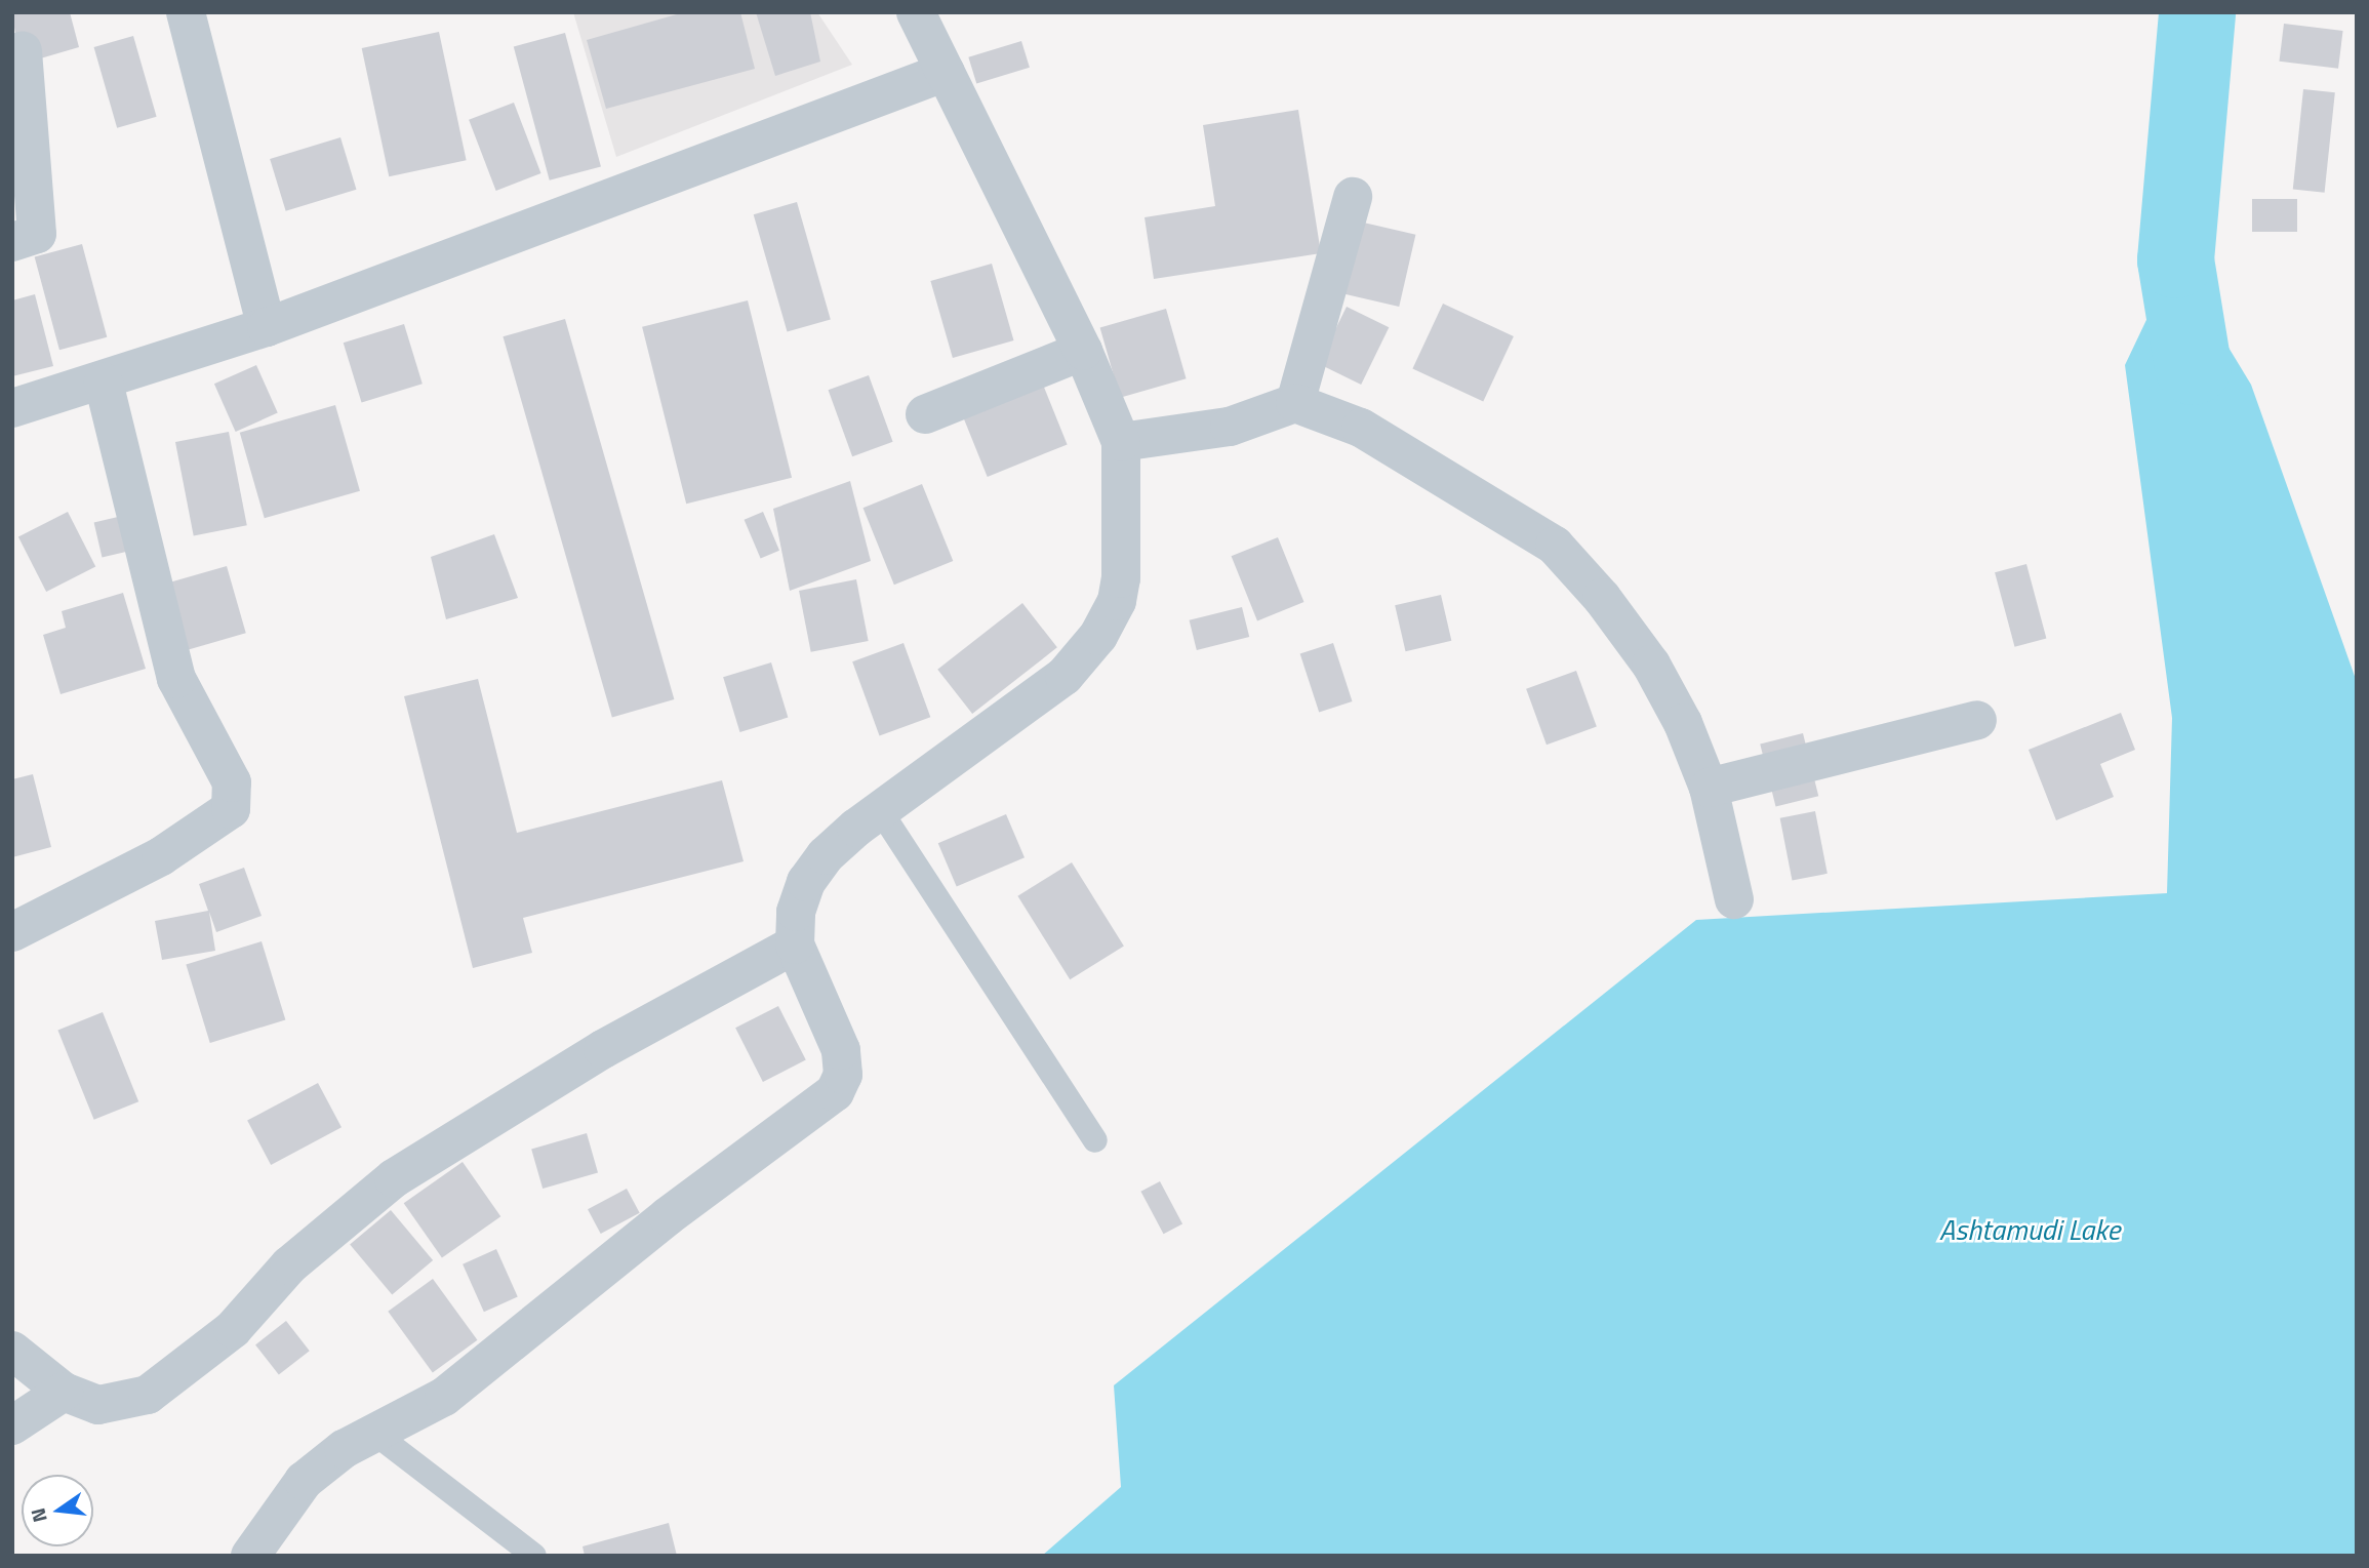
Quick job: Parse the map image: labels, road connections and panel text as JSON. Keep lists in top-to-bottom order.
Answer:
{
  "water": ["Ashtamudi Lake"],
  "north": "left"
}
